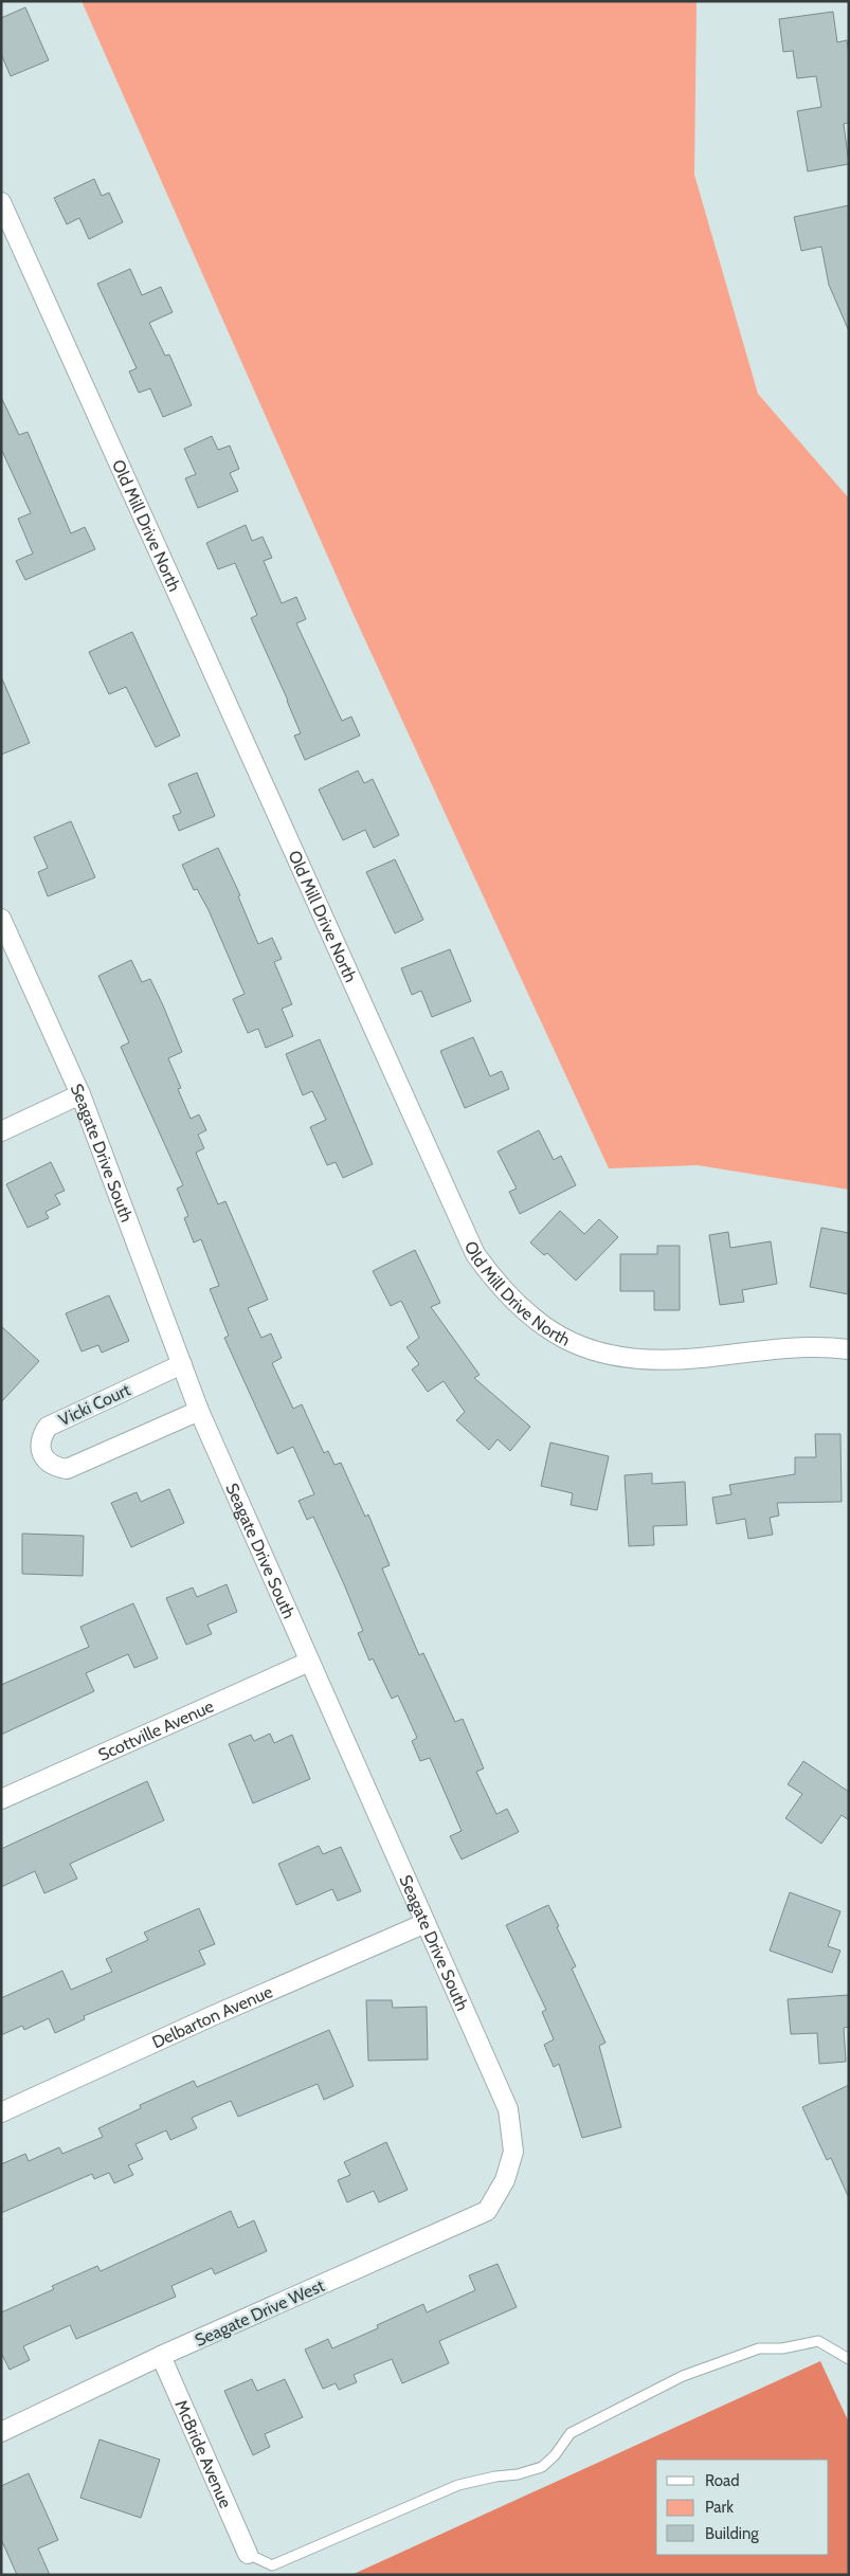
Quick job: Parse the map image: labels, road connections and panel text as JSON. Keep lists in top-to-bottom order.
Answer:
{
  "streets": {
    "street": [
      "Old Mill Drive North",
      "Seagate Drive South",
      "Vicki Court",
      "Scottville Avenue",
      "Delbarton Avenue",
      "Seagate Drive West",
      "McBride Avenue"
    ]
  },
  "crossings": [
    ["Seagate Drive South", "Vicki Court"],
    ["Seagate Drive South", "Scottville Avenue"],
    ["Seagate Drive South", "Delbarton Avenue"],
    ["Seagate Drive South", "Seagate Drive West"],
    ["Seagate Drive West", "McBride Avenue"]
  ],
  "legend": ["Road", "Park", "Building"]
}
